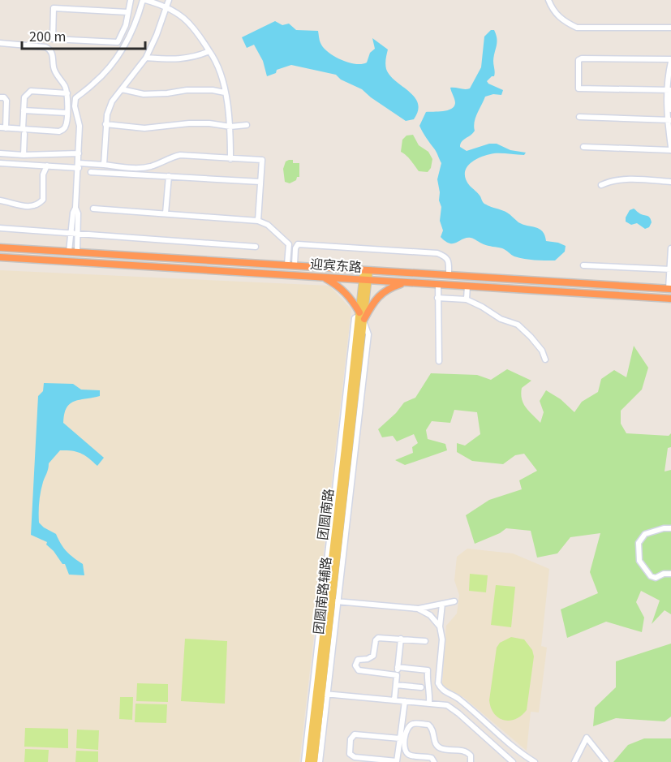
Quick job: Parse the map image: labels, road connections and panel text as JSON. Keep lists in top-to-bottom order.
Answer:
{
  "streets": {
    "highway": ["迎宾东路"],
    "main road": ["团圆南路"],
    "street": ["团圆南路辅路"]
  },
  "crossings": [
    ["迎宾东路", "团圆南路"],
    ["团圆南路", "团圆南路辅路"]
  ],
  "scale_bar": "200 m"
}
